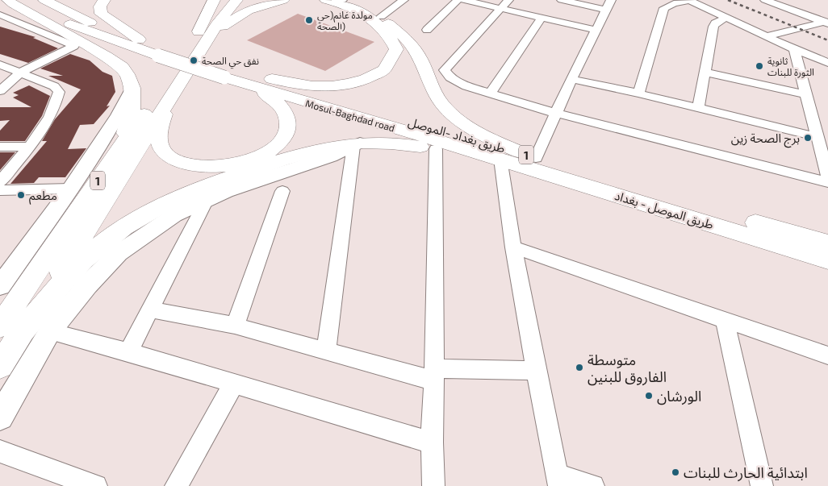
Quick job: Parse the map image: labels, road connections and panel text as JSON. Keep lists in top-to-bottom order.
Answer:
{
  "streets": {
    "highway": [
      "Mosul-Baghdad road",
      "طريق بغداد -الموصل",
      "1",
      "طريق الموصل - بغداد"
    ]
  },
  "crossings": [
    ["Mosul-Baghdad road", "طريق بغداد -الموصل"],
    ["Mosul-Baghdad road", "طريق الموصل - بغداد"]
  ],
  "places": [
    "مولدة غانم(حي الصحة)",
    "نفق حي الصحة",
    "ثانوية الثورة للبنات",
    "برج الصحة زين",
    "مطعم",
    "متوسطة الفاروق للبنين",
    "الورشان",
    "ابتدائية الحارث للبنات"
  ]
}
